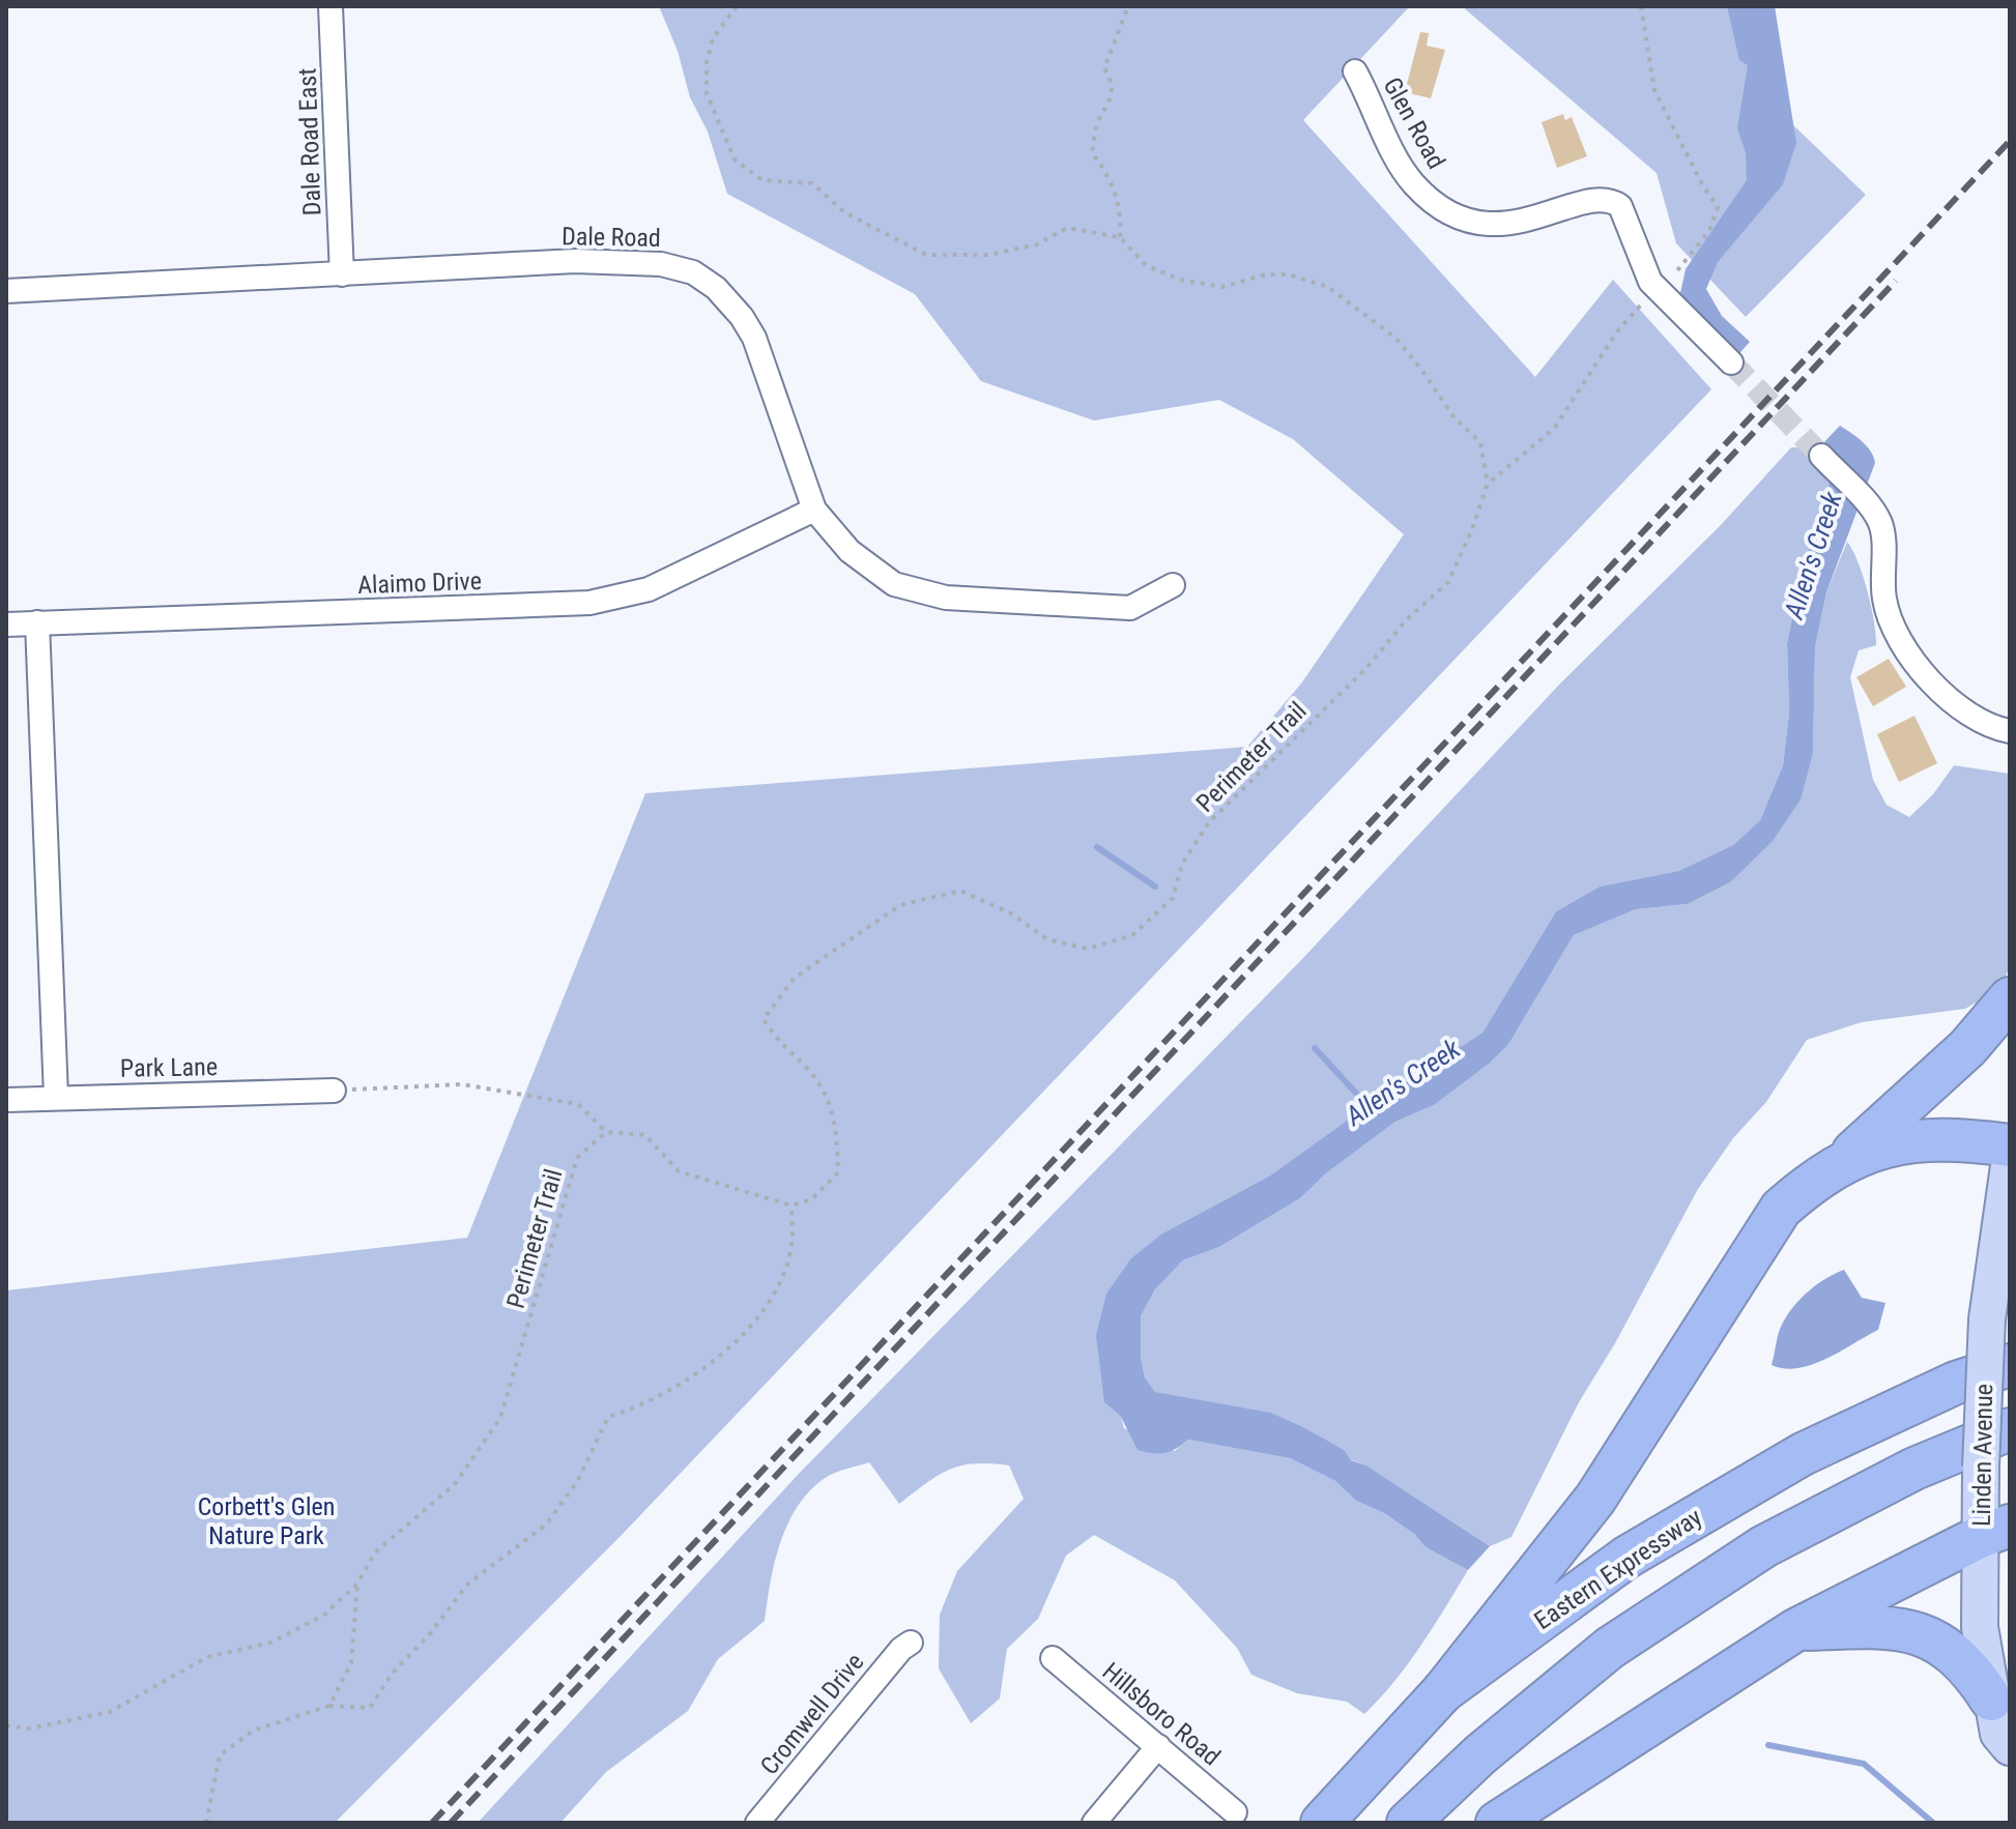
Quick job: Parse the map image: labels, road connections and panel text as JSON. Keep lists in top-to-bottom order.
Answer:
{
  "streets": {
    "highway": ["Eastern Expressway"],
    "main road": ["Linden Avenue"],
    "street": [
      "Glen Road",
      "Dale Road East",
      "Dale Road",
      "Alaimo Drive",
      "Park Lane",
      "Cromwell Drive",
      "Hillsboro Road"
    ],
    "path": ["Perimeter Trail"]
  },
  "crossings": [
    ["Dale Road East", "Dale Road"],
    ["Dale Road", "Alaimo Drive"]
  ],
  "water": ["Allen's Creek"],
  "parks": ["Corbett's Glen Nature Park"]
}
